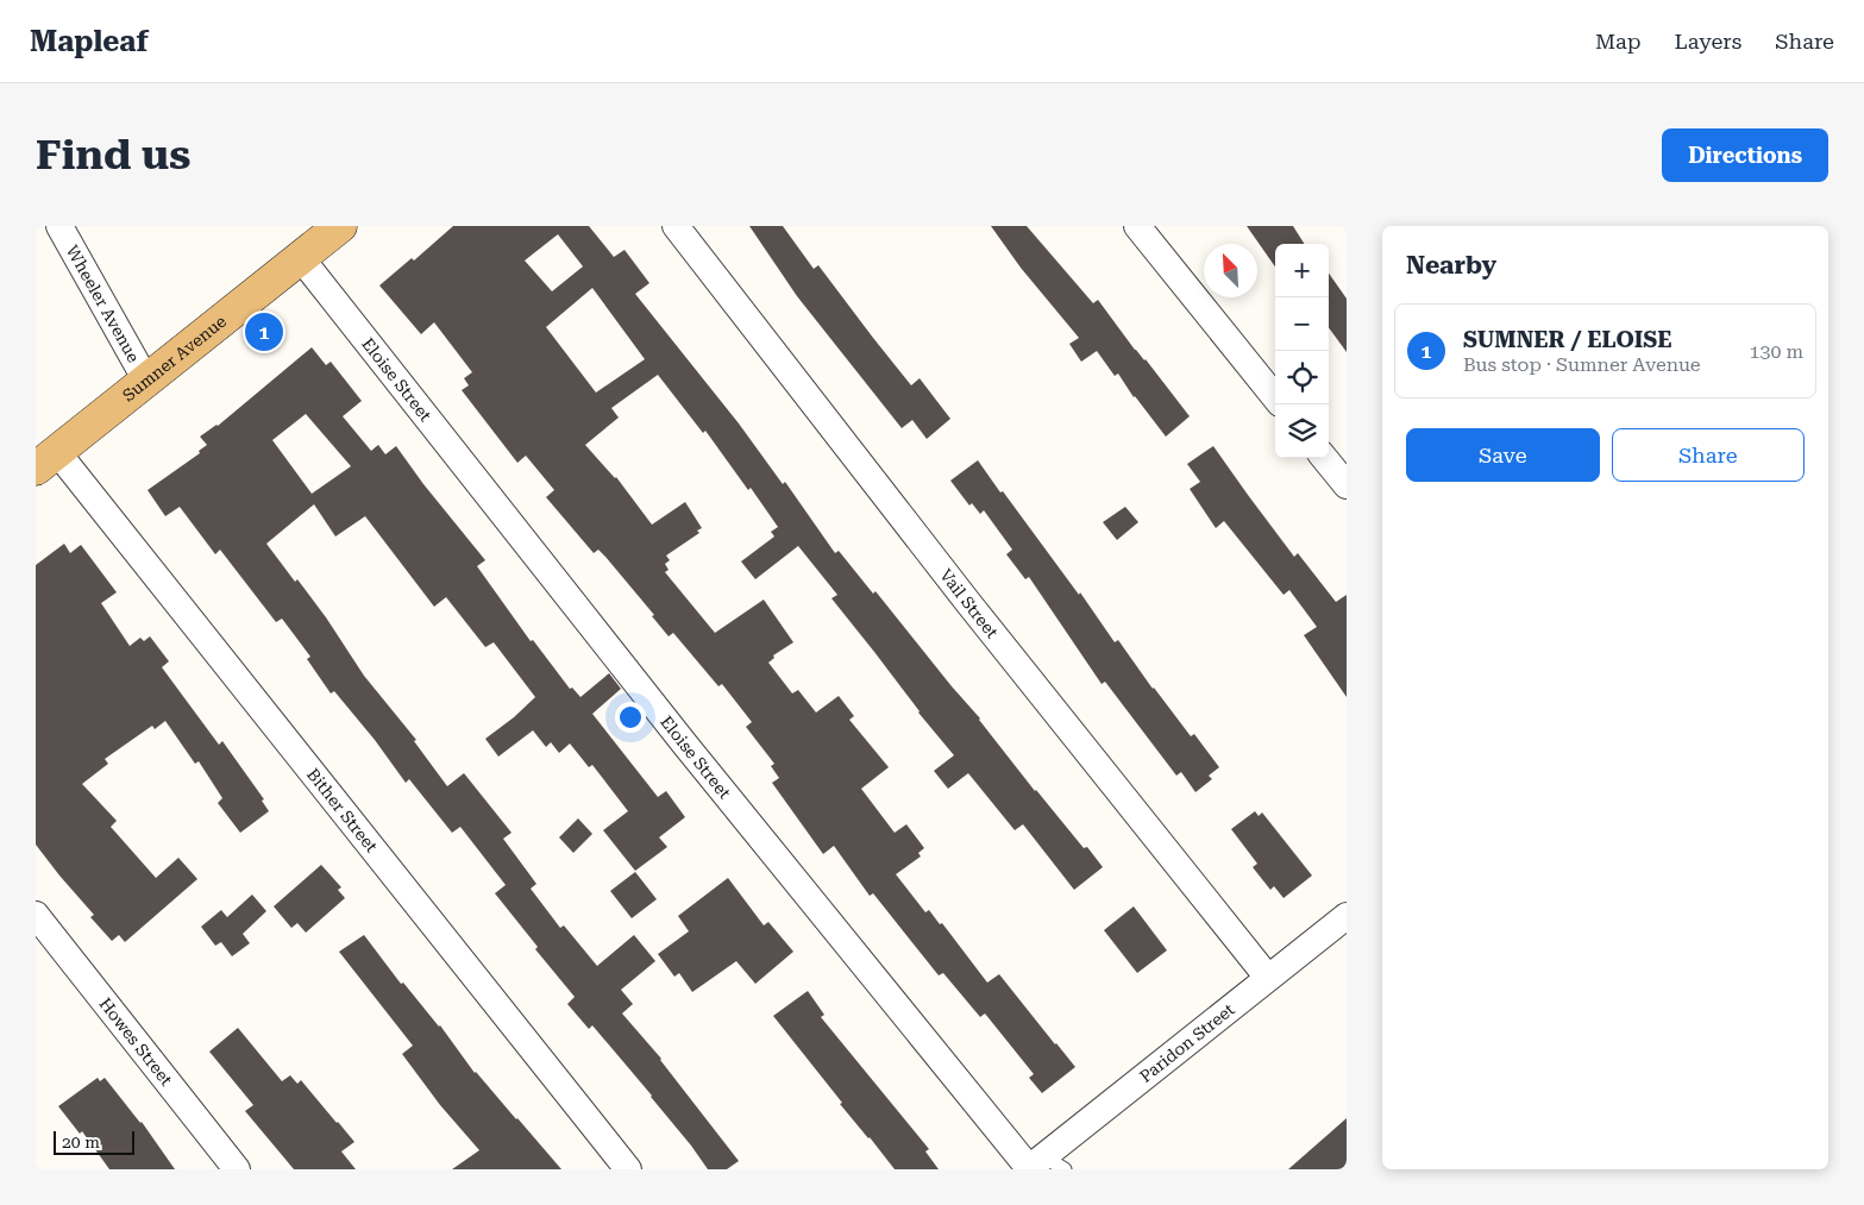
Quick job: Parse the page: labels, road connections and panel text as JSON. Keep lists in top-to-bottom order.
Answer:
{
  "streets": {
    "main road": ["Sumner Avenue"],
    "street": [
      "Wheeler Avenue",
      "Eloise Street",
      "Vail Street",
      "Bither Street",
      "Howes Street",
      "Paridon Street"
    ]
  },
  "crossings": [
    ["Wheeler Avenue", "Sumner Avenue"],
    ["Sumner Avenue", "Eloise Street"],
    ["Sumner Avenue", "Bither Street"],
    ["Eloise Street", "Paridon Street"],
    ["Vail Street", "Paridon Street"]
  ],
  "scale_bar": "20 m",
  "north": "top left",
  "page": {
    "header": "Mapleaf",
    "nav": ["Map", "Layers", "Share"],
    "buttons": [
      "Directions",
      ["Save", "Share"]
    ],
    "title": "Find us",
    "heading": "Nearby",
    "map_buttons": ["+", "−"],
    "list": [
      {
        "mark": "1",
        "name": "SUMNER / ELOISE",
        "note": "Bus stop · Sumner Avenue",
        "value": "130 m"
      }
    ],
    "pins": "1",
    "scale": "20 m"
  }
}
